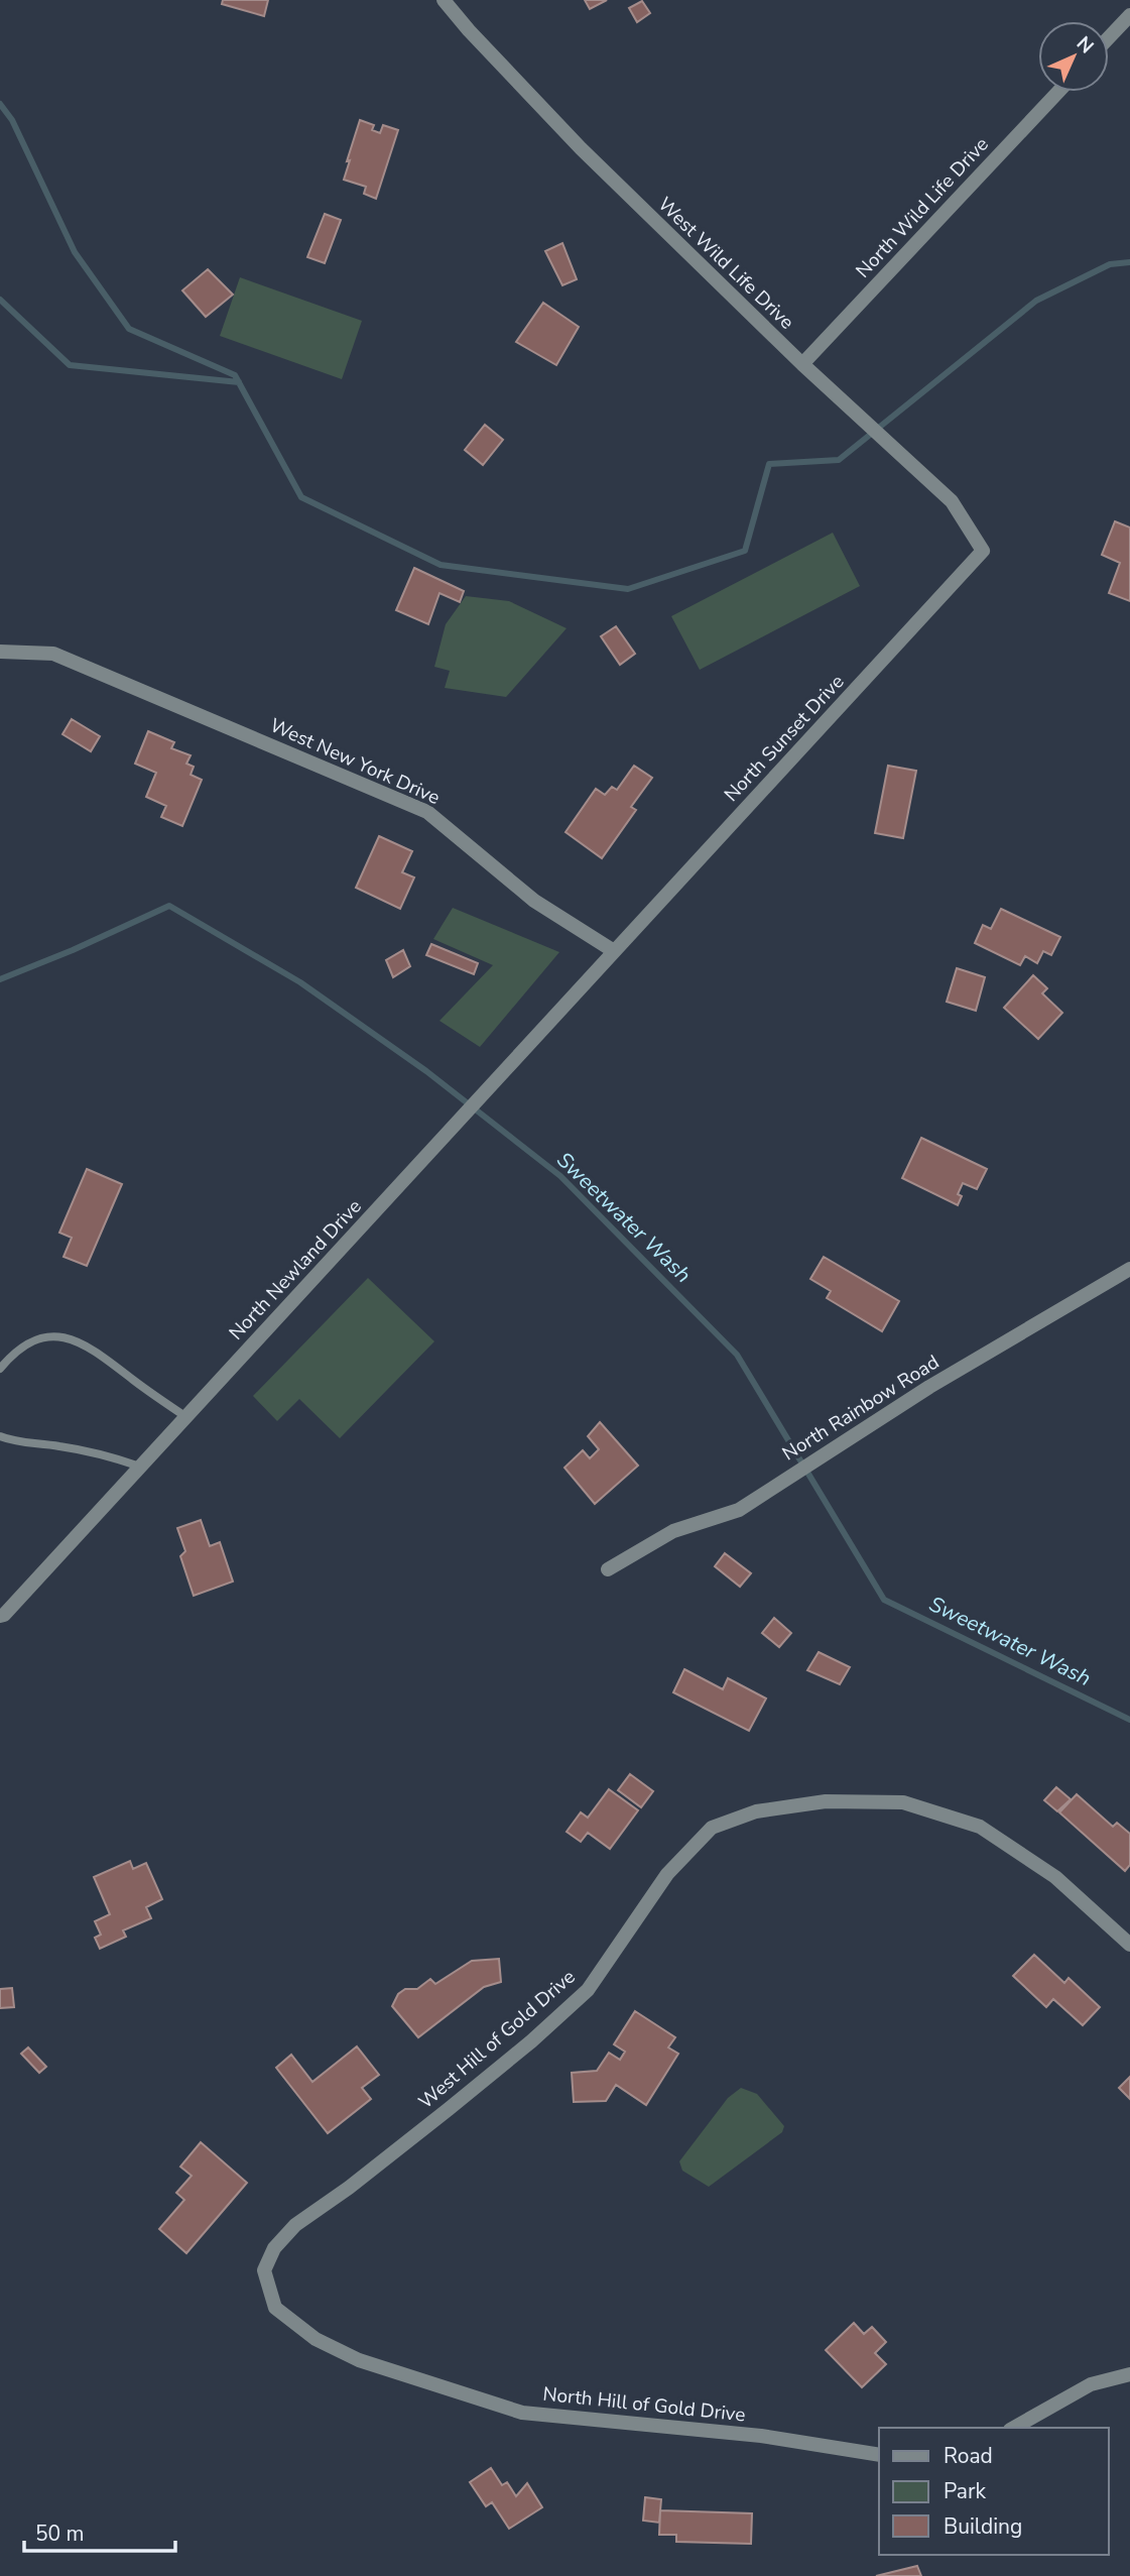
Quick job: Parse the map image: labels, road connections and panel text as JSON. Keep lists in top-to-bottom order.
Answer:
{
  "streets": {
    "street": [
      "North Wild Life Drive",
      "West Wild Life Drive",
      "North Sunset Drive",
      "West New York Drive",
      "North Newland Drive",
      "North Rainbow Road",
      "West Hill of Gold Drive",
      "North Hill of Gold Drive"
    ]
  },
  "crossings": [
    ["North Wild Life Drive", "West Wild Life Drive"],
    ["West Wild Life Drive", "North Sunset Drive"],
    ["North Sunset Drive", "West New York Drive"],
    ["North Sunset Drive", "North Newland Drive"],
    ["West New York Drive", "North Newland Drive"],
    ["West Hill of Gold Drive", "North Hill of Gold Drive"]
  ],
  "water": ["Sweetwater Wash"],
  "legend": ["Road", "Park", "Building"],
  "scale_bar": "50 m",
  "north": "top right"
}
